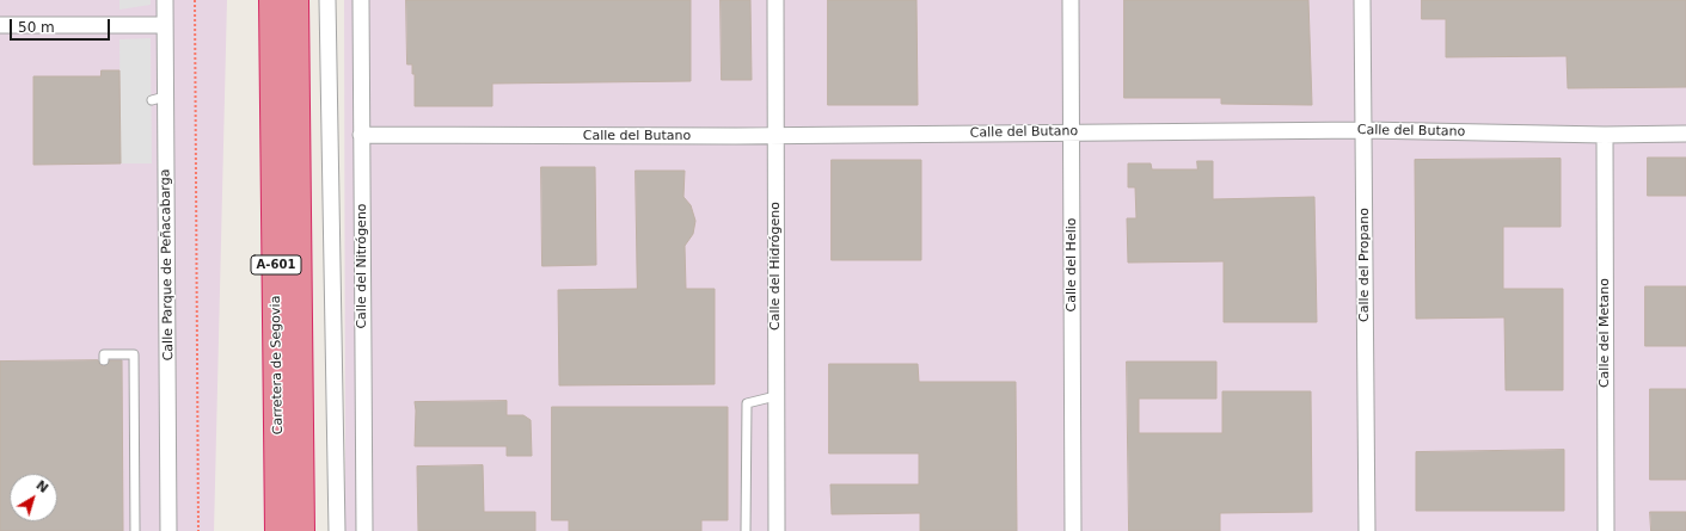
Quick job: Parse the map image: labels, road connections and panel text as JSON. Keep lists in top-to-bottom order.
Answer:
{
  "streets": {
    "highway": ["A-601", "Carretera de Segovia"],
    "street": [
      "Calle del Butano",
      "Calle Parque de Peñacabarga",
      "Calle del Helio",
      "Calle del Propano",
      "Calle del Nitrógeno",
      "Calle del Hidrógeno",
      "Calle del Metano"
    ]
  },
  "crossings": [
    ["Calle del Butano", "Calle del Helio"],
    ["Calle del Butano", "Calle del Propano"],
    ["Calle del Butano", "Calle del Nitrógeno"],
    ["Calle del Butano", "Calle del Hidrógeno"],
    ["Calle del Butano", "Calle del Metano"]
  ],
  "scale_bar": "50 m",
  "north": "top right"
}
